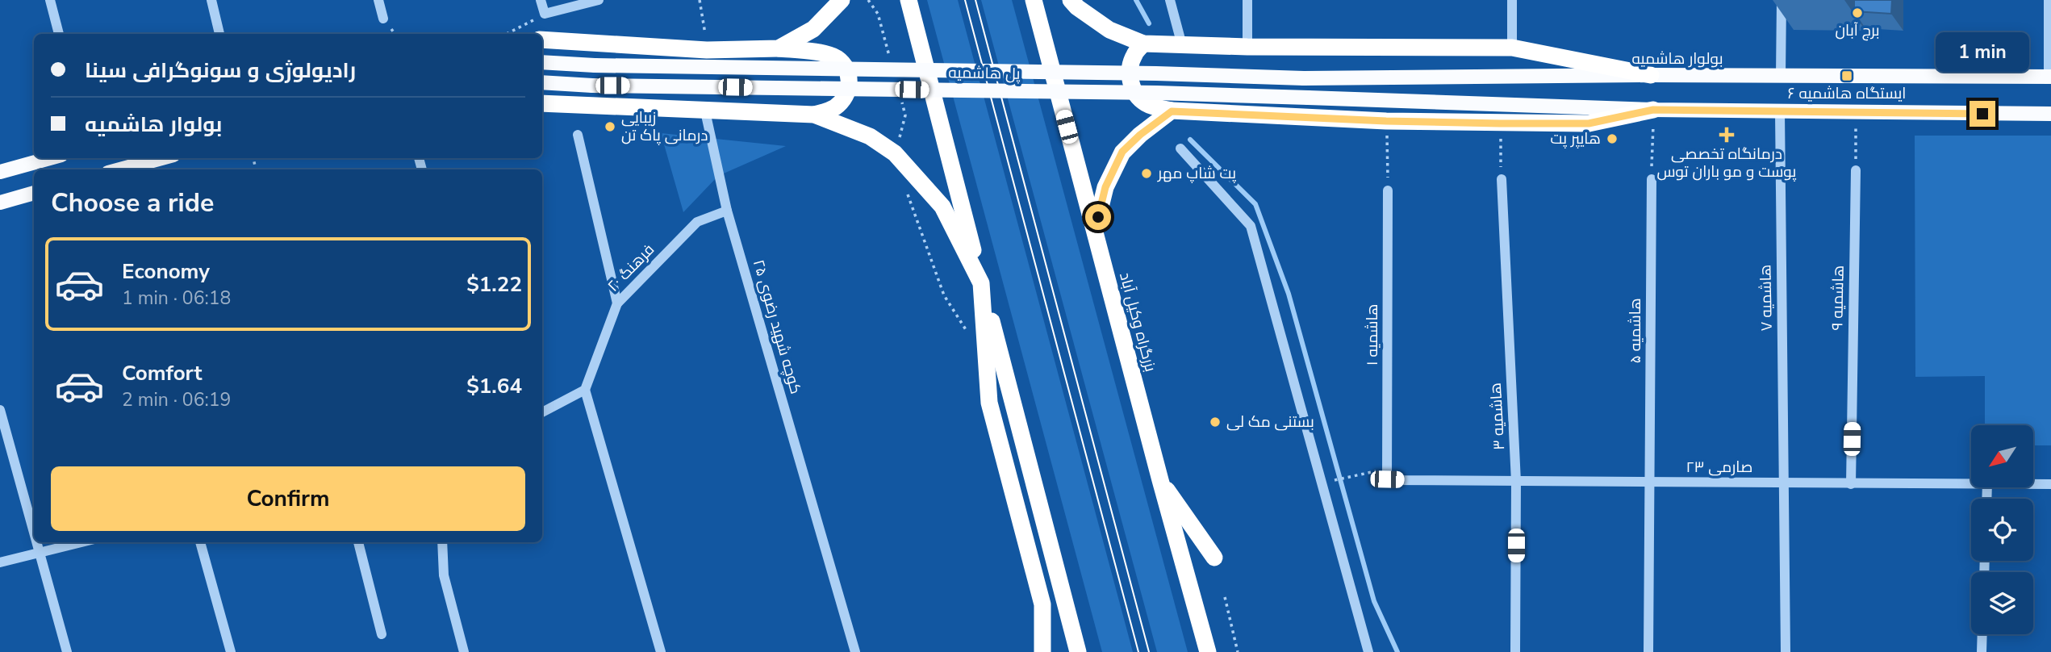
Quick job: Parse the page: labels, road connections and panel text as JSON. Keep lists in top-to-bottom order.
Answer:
{
  "streets": {
    "highway": ["بزرگراه وکیل آباد"],
    "main road": ["بولوار هاشمیه", "پل هاشمیه"],
    "street": [
      "فرهنگ ۲۰",
      "هاشمیه ۷",
      "هاشمیه ۹",
      "کوچه شهید رضوی ۲۵",
      "هاشمیه ۵",
      "هاشمیه ۱",
      "هاشمیه ۳",
      "صارمی ۲۳"
    ]
  },
  "crossings": [
    ["بولوار هاشمیه", "پل هاشمیه"],
    ["فرهنگ ۲۰", "کوچه شهید رضوی ۲۵"],
    ["هاشمیه ۷", "صارمی ۲۳"],
    ["هاشمیه ۹", "صارمی ۲۳"],
    ["هاشمیه ۵", "صارمی ۲۳"],
    ["هاشمیه ۱", "صارمی ۲۳"],
    ["هاشمیه ۳", "صارمی ۲۳"]
  ],
  "places": {
    "other": [
      "برج آبان",
      "زیبایی درمانی پاک تن",
      "هایپر پت",
      "پت شاپ مهر",
      "بستنی مک لی"
    ],
    "transit": ["ایستگاه هاشمیه ۶"],
    "health": ["درمانگاه تخصصی پوست و مو باران توس"]
  },
  "north": "bottom left",
  "page": {
    "bubble": "1 min",
    "banner": ["رادیولوژی و سونوگرافی سینا", "بولوار هاشمیه"],
    "heading": "Choose a ride",
    "list": [
      {
        "name": "Economy",
        "note": "1 min · 06:18",
        "value": "$1.22"
      },
      {
        "name": "Comfort",
        "note": "2 min · 06:19",
        "value": "$1.64"
      }
    ],
    "buttons": "Confirm"
  }
}
